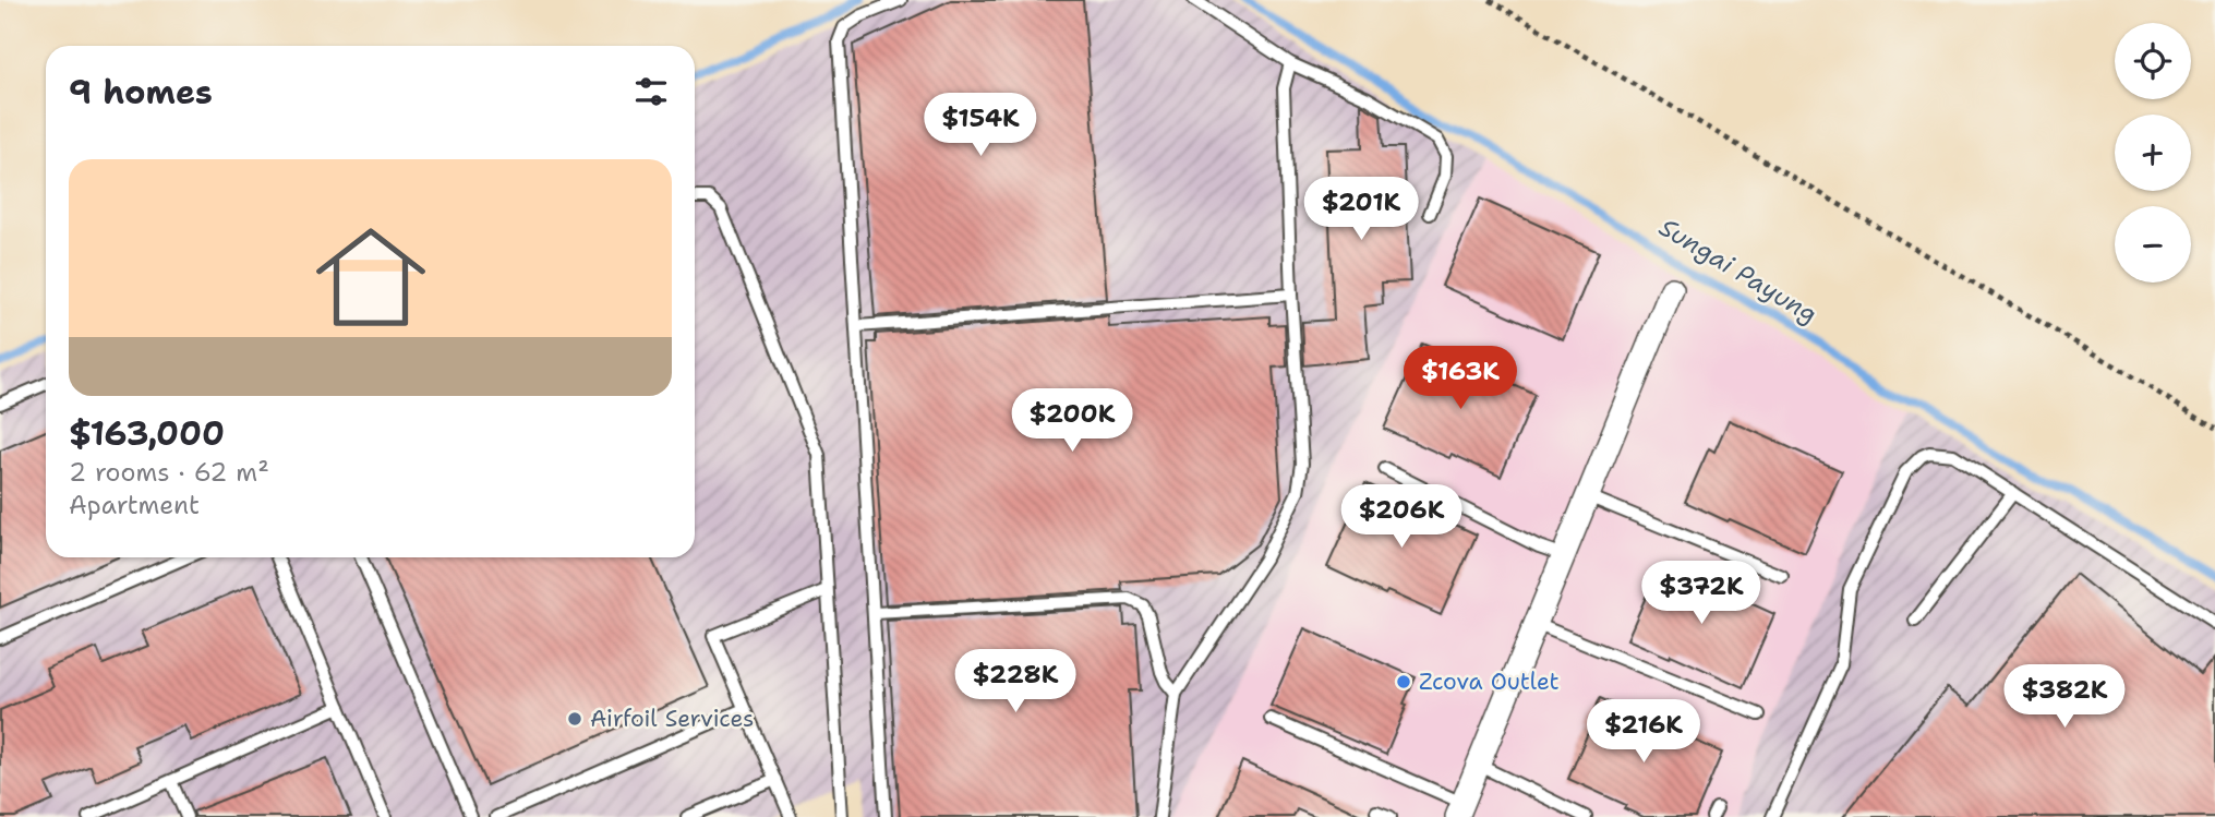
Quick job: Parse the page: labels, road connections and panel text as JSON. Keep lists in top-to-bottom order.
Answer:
{
  "water": ["Sungai Payung"],
  "places": ["Zcova Outlet", "Airfoil Services"],
  "page": {
    "map_buttons": ["+", "−"],
    "heading": "9 homes",
    "price": [
      "$154K",
      "$201K",
      "$163K",
      "$200K",
      "$206K",
      "$372K",
      "$228K",
      "$382K",
      "$216K"
    ],
    "list": [
      {
        "name": "$163,000",
        "note": "2 rooms · 62 m² · Apartment"
      }
    ]
  }
}
